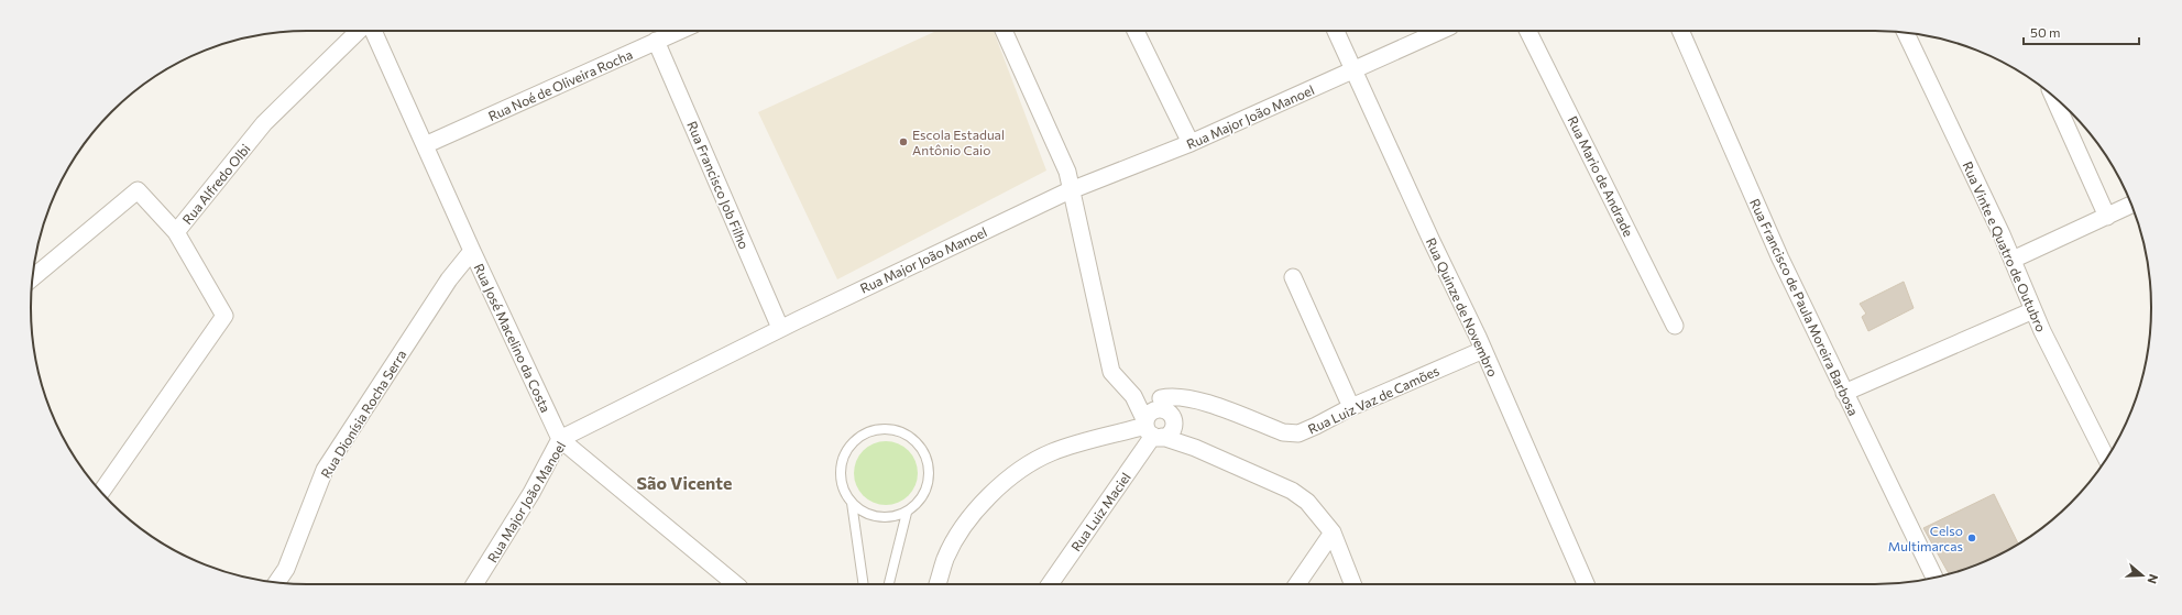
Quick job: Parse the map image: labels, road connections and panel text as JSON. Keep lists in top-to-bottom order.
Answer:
{
  "streets": {
    "street": [
      "Rua Noé de Oliveira Rocha",
      "Rua Major João Manoel",
      "Rua Mario de Andrade",
      "Rua Alfredo Olbi",
      "Rua Francisco Job Filho",
      "Rua Vinte e Quatro de Outubro",
      "Rua Quinze de Novembro",
      "Rua Francisco de Paula Moreira Barbosa",
      "Rua José Macelino da Costa",
      "Rua Luiz Vaz de Camões",
      "Rua Dionísia Rocha Serra",
      "Rua Luiz Maciel"
    ]
  },
  "crossings": [
    ["Rua Noé de Oliveira Rocha", "Rua Francisco Job Filho"],
    ["Rua Noé de Oliveira Rocha", "Rua José Macelino da Costa"],
    ["Rua Major João Manoel", "Rua Francisco Job Filho"],
    ["Rua Major João Manoel", "Rua Quinze de Novembro"],
    ["Rua Major João Manoel", "Rua José Macelino da Costa"],
    ["Rua Quinze de Novembro", "Rua Luiz Vaz de Camões"],
    ["Rua José Macelino da Costa", "Rua Dionísia Rocha Serra"],
    ["Rua Luiz Vaz de Camões", "Rua Luiz Maciel"]
  ],
  "districts": ["São Vicente"],
  "places": ["Escola Estadual Antônio Caio", "Celso Multimarcas"],
  "scale_bar": "50 m",
  "north": "right"
}
